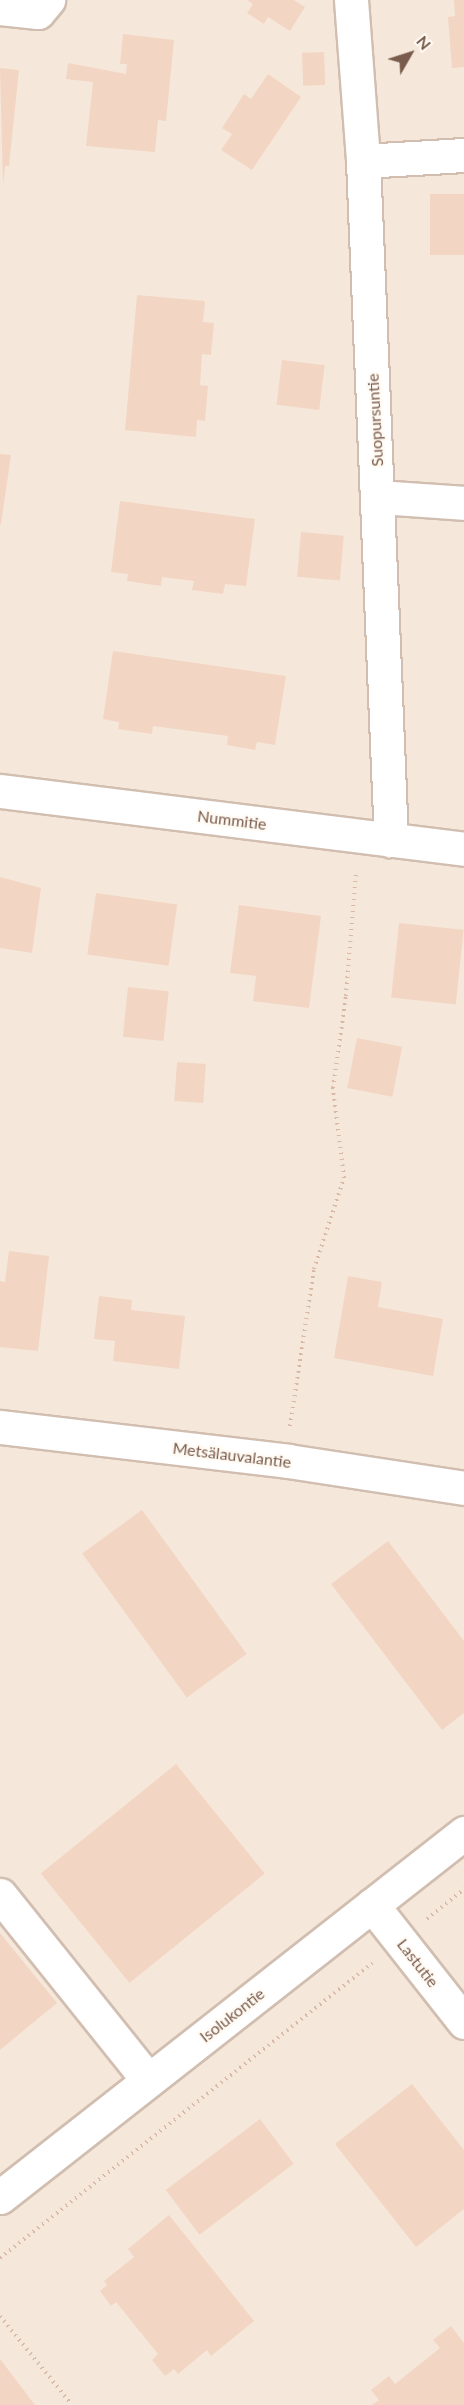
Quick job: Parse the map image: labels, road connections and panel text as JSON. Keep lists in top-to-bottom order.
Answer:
{
  "streets": {
    "street": [
      "Suopursuntie",
      "Nummitie",
      "Metsälauvalantie",
      "Lastutie",
      "Isolukontie"
    ]
  },
  "crossings": [
    ["Suopursuntie", "Nummitie"],
    ["Lastutie", "Isolukontie"]
  ],
  "north": "top right"
}
